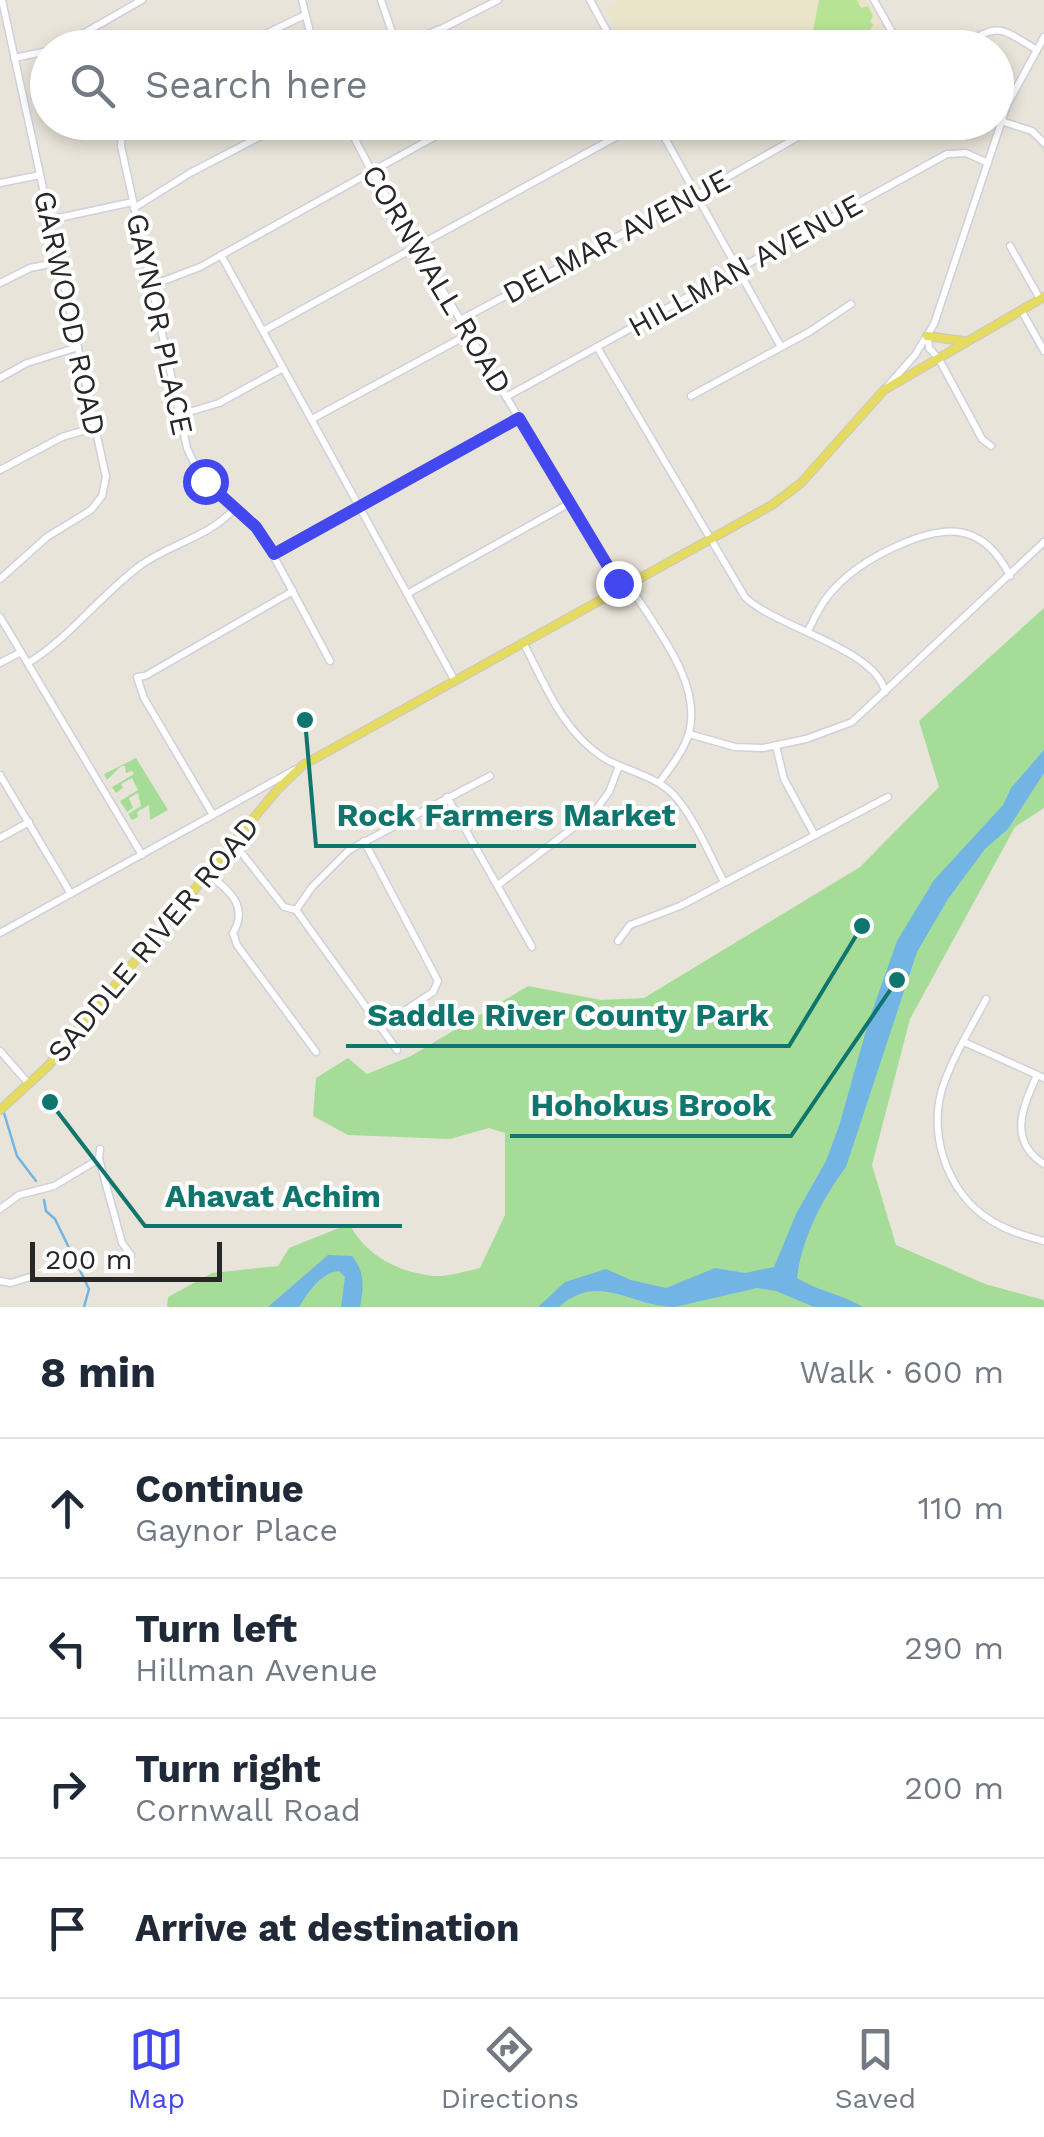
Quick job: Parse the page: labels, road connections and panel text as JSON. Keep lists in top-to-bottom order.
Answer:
{
  "streets": {
    "main road": ["SADDLE RIVER ROAD"],
    "street": [
      "DELMAR AVENUE",
      "HILLMAN AVENUE",
      "CORNWALL ROAD",
      "GARWOOD ROAD",
      "GAYNOR PLACE"
    ]
  },
  "crossings": [
    ["DELMAR AVENUE", "CORNWALL ROAD"],
    ["HILLMAN AVENUE", "CORNWALL ROAD"],
    ["CORNWALL ROAD", "SADDLE RIVER ROAD"]
  ],
  "places": [
    "Rock Farmers Market",
    "Saddle River County Park",
    "Hohokus Brook",
    "Ahavat Achim"
  ],
  "scale_bar": "200 m",
  "page": {
    "search": "Search here",
    "scale": "200 m",
    "heading": ["8 min", "Walk · 600 m"],
    "list": [
      ["Continue", "Gaynor Place", "110 m"],
      ["Turn left", "Hillman Avenue", "290 m"],
      ["Turn right", "Cornwall Road", "200 m"],
      "Arrive at destination"
    ],
    "nav": ["Map", "Directions", "Saved"]
  }
}
